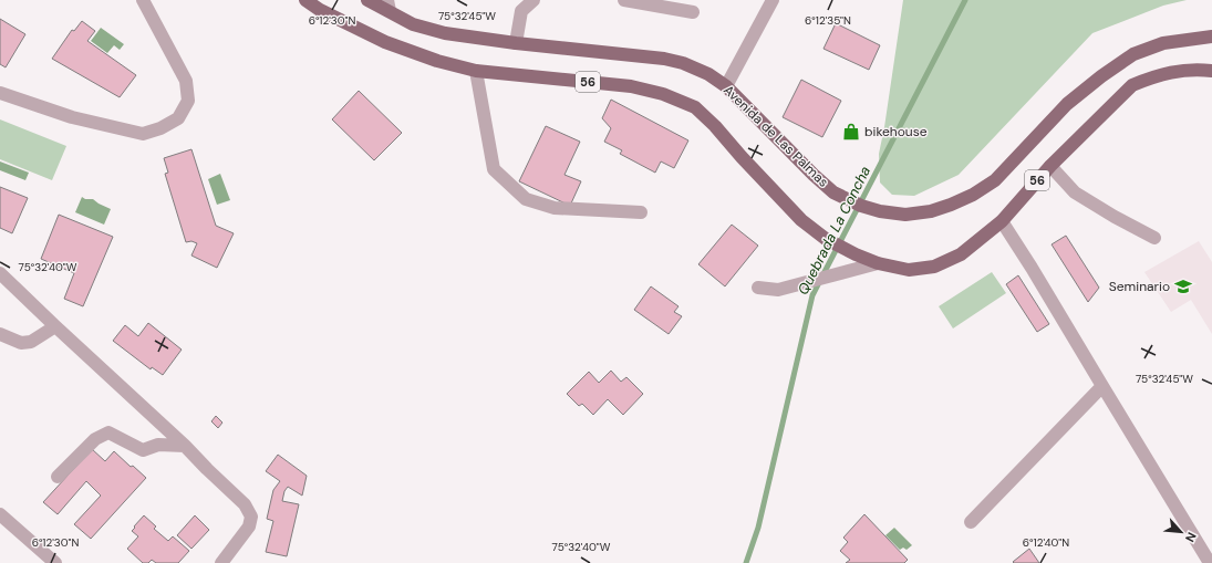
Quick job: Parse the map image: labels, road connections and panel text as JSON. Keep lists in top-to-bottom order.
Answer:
{
  "streets": {
    "main road": ["56", "Avenida de Las Palmas"]
  },
  "water": ["Quebrada La Concha"],
  "places": {
    "shop": ["bikehouse"],
    "school or university": ["Seminario"]
  },
  "north": "bottom right",
  "coordinates": [
    "75°32'45\"W",
    "6°12'30\"N",
    "6°12'35\"N",
    "75°32'40\"W",
    "6°12'40\"N"
  ]
}
